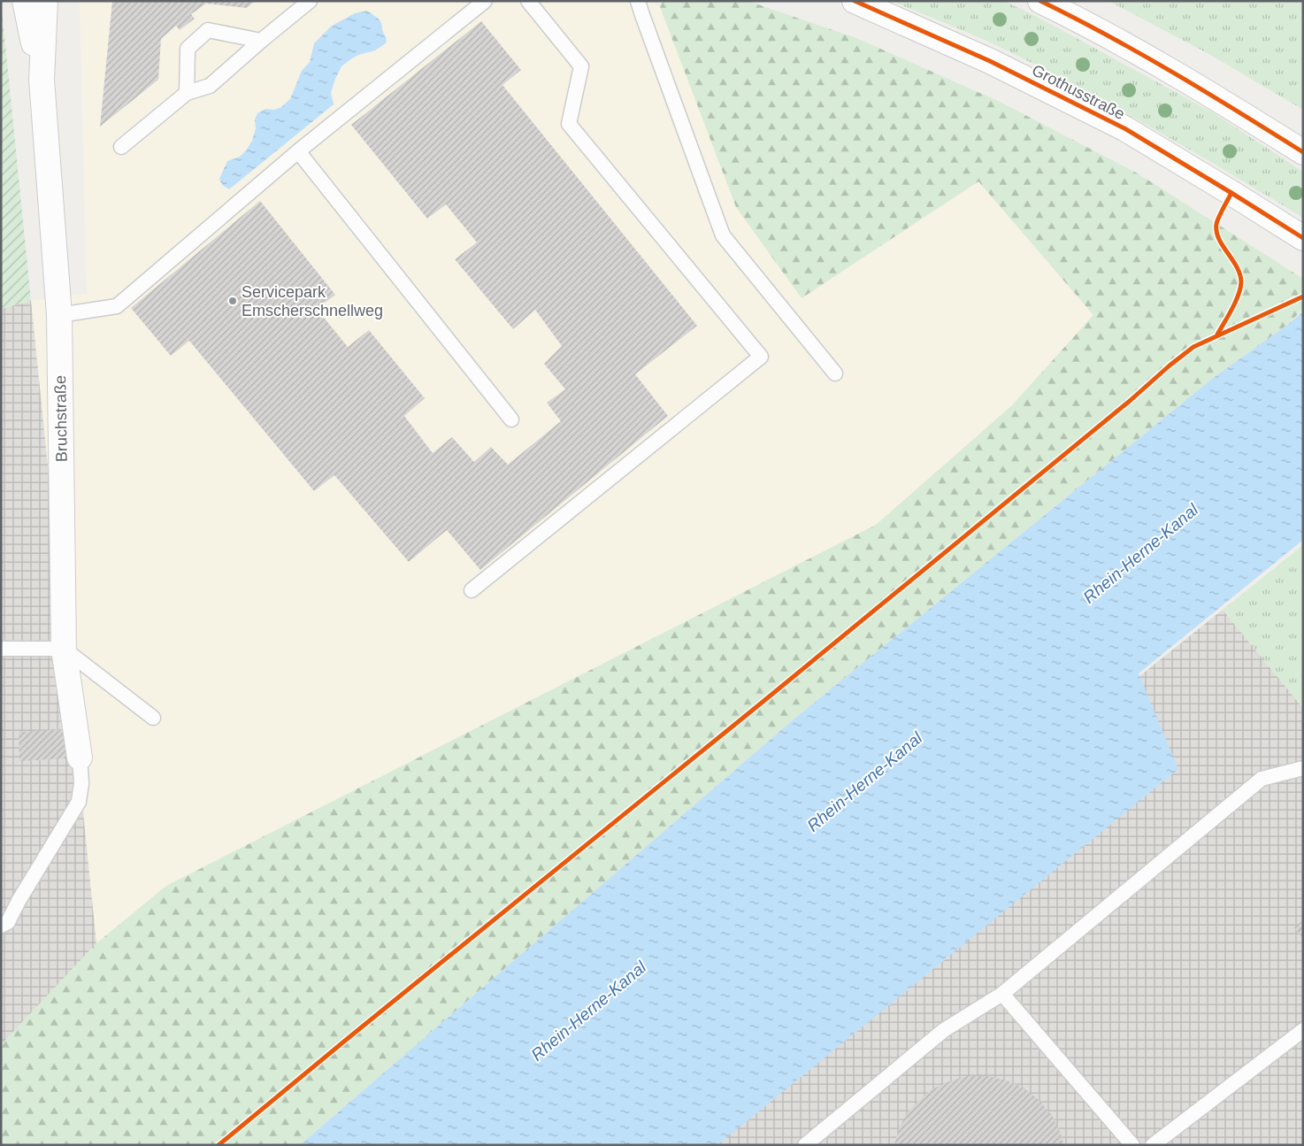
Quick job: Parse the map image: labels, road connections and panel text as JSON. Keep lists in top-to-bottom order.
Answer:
{
  "streets": {
    "street": ["Grothusstraße", "Bruchstraße"]
  },
  "water": ["Rhein-Herne-Kanal"],
  "places": ["Servicepark Emscherschnellweg"]
}
